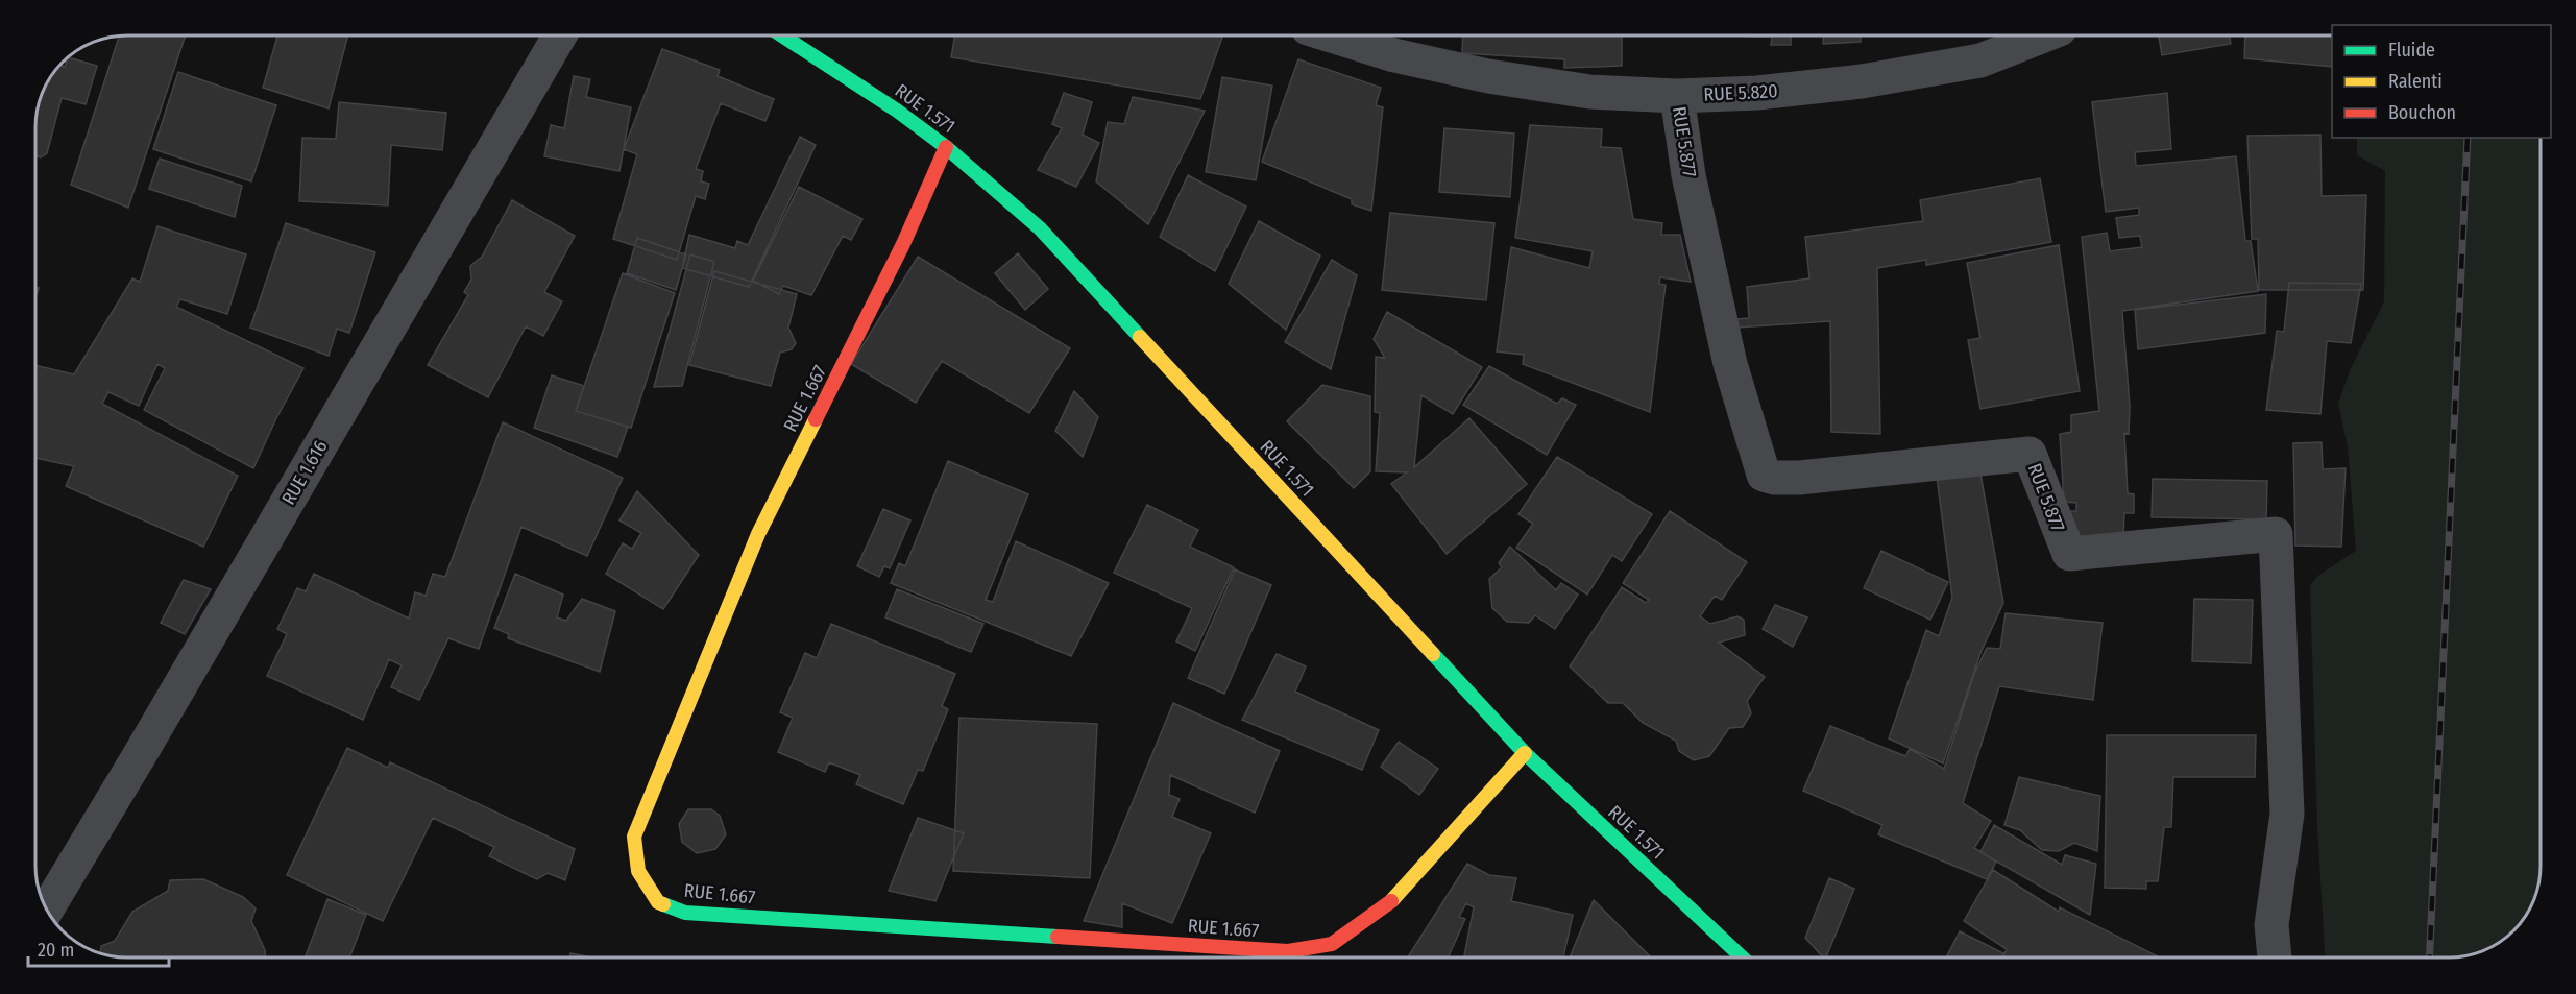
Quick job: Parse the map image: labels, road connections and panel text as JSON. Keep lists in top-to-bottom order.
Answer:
{
  "streets": {
    "street": [
      "RUE 5.820",
      "RUE 1.571",
      "RUE 5.877",
      "RUE 1.667",
      "RUE 1.616"
    ]
  },
  "crossings": [
    ["RUE 5.820", "RUE 5.877"],
    ["RUE 1.571", "RUE 1.667"]
  ],
  "legend": ["Fluide", "Ralenti", "Bouchon"],
  "scale_bar": "20 m"
}
